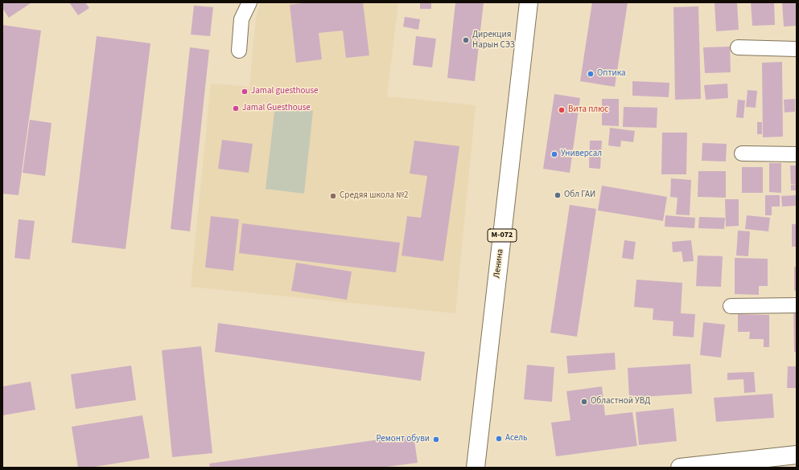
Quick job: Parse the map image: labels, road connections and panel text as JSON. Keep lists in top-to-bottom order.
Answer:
{
  "streets": {
    "main road": ["М-072", "Ленина"]
  },
  "places": [
    "Дирекция Нарын СЭЗ",
    "Оптика",
    "Jamal guesthouse",
    "Jamal Guesthouse",
    "Вита плюс",
    "Универсал",
    "Обл ГАИ",
    "Средяя школа №2",
    "Областной УВД",
    "Асель",
    "Ремонт обуви"
  ]
}
